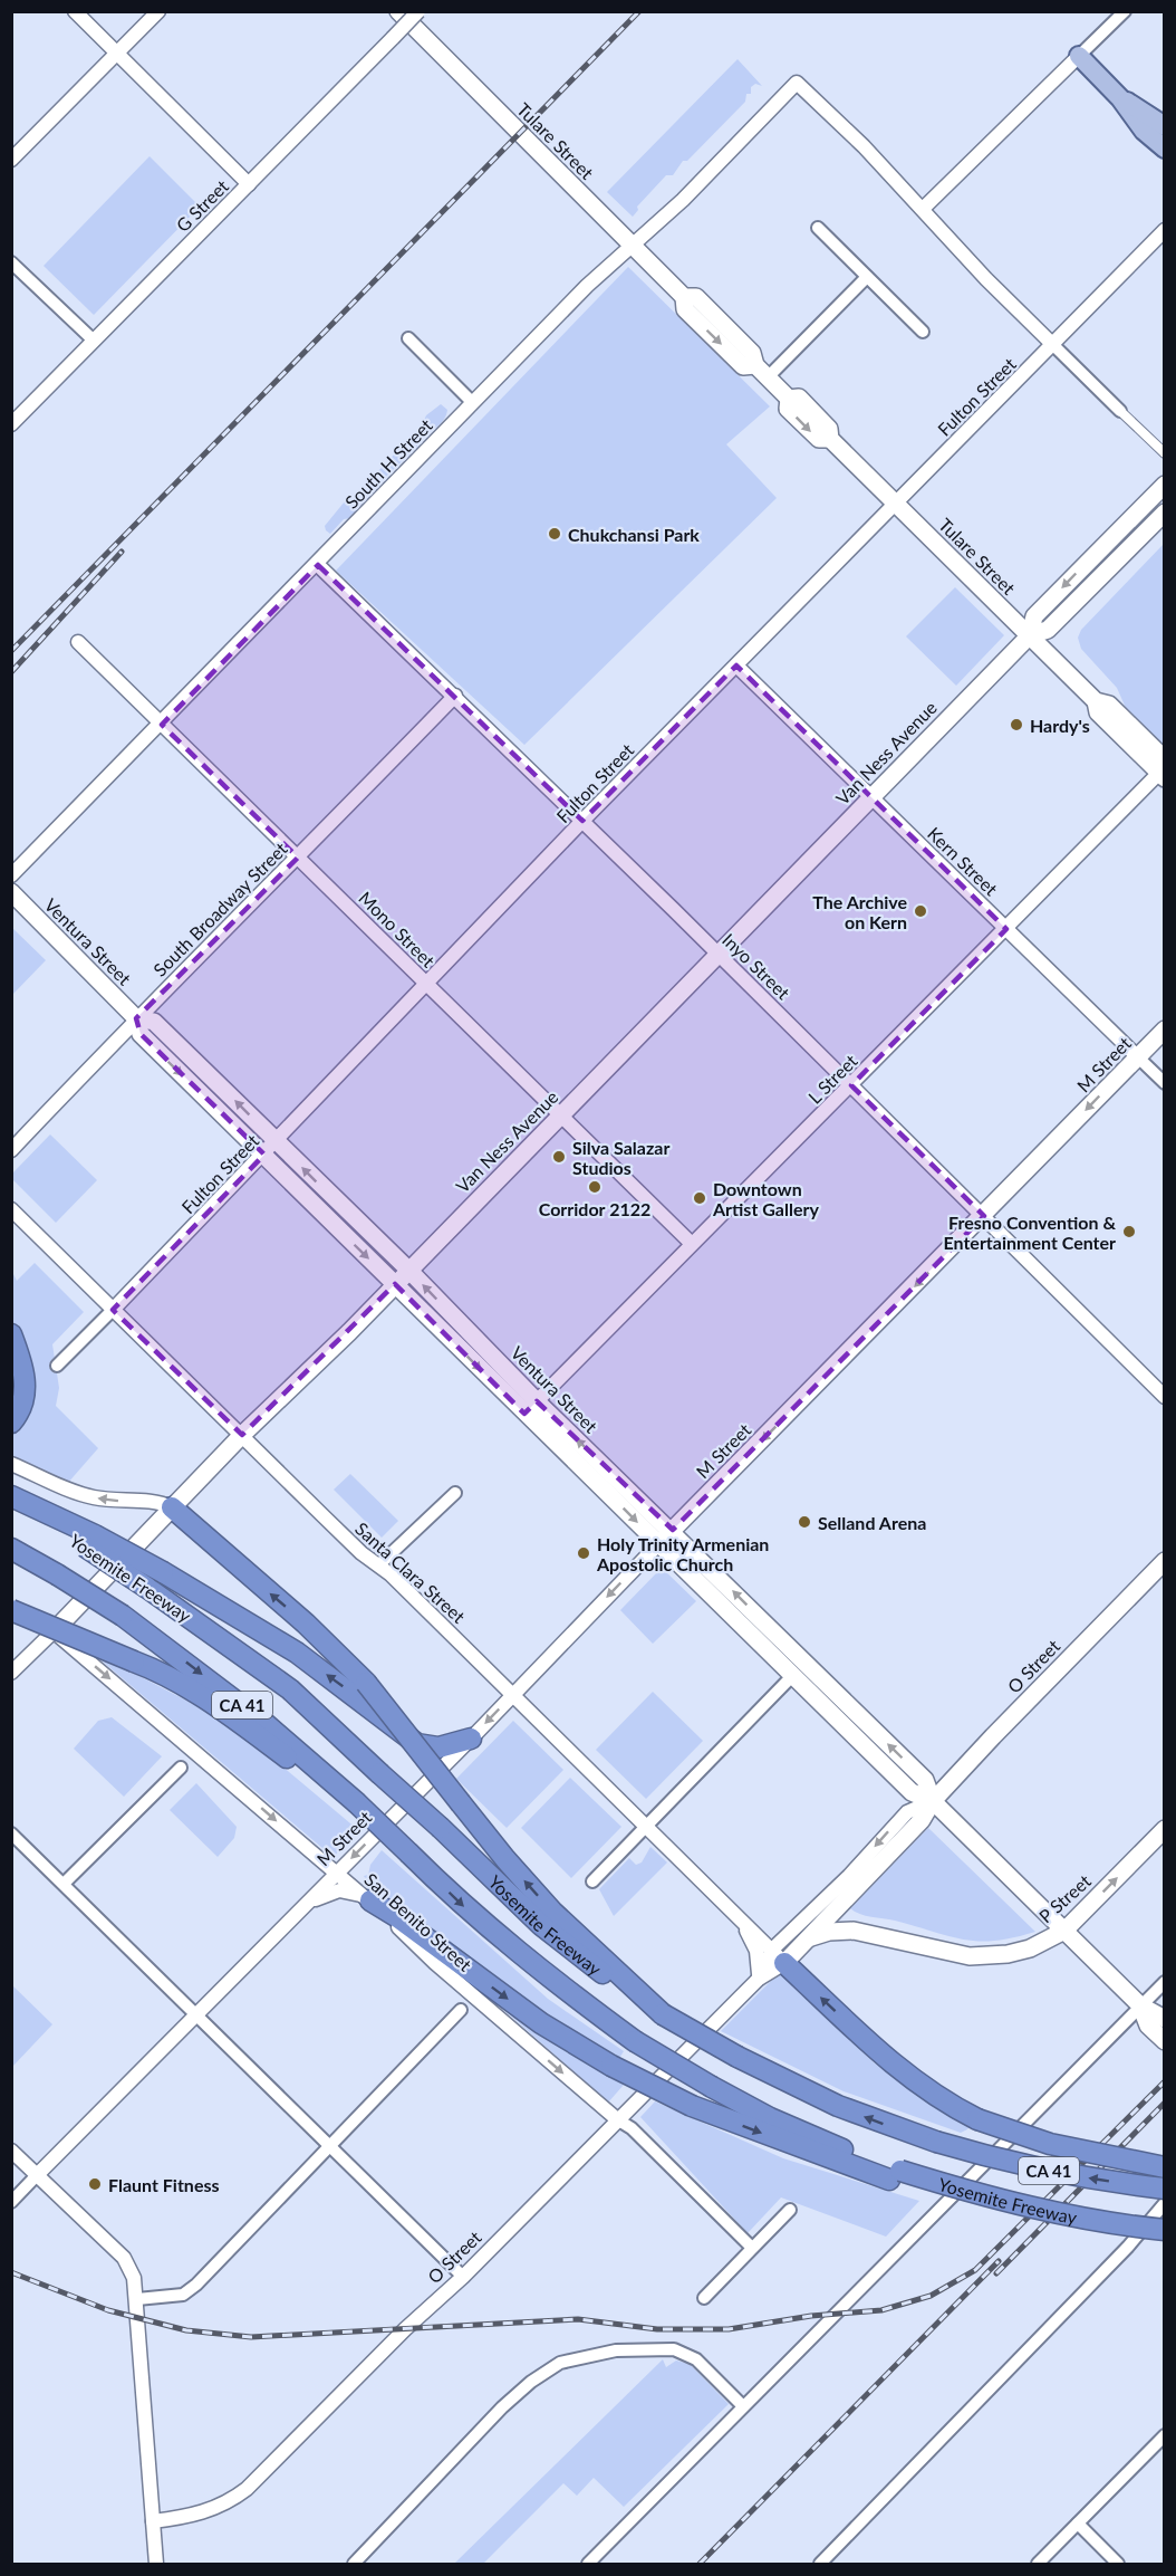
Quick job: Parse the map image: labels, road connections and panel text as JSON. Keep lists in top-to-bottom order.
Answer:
{
  "streets": {
    "highway": ["Yosemite Freeway", "CA 41"],
    "main road": [
      "Tulare Street",
      "Van Ness Avenue",
      "Ventura Street",
      "M Street",
      "O Street",
      "P Street"
    ],
    "street": [
      "G Street",
      "Fulton Street",
      "South H Street",
      "Kern Street",
      "South Broadway Street",
      "Mono Street",
      "Inyo Street",
      "L Street",
      "Santa Clara Street",
      "San Benito Street"
    ]
  },
  "crossings": [
    ["Tulare Street", "Fulton Street"],
    ["Tulare Street", "South H Street"],
    ["Tulare Street", "Van Ness Avenue"],
    ["Tulare Street", "L Street"],
    ["Fulton Street", "Kern Street"],
    ["Fulton Street", "Mono Street"],
    ["Fulton Street", "Ventura Street"],
    ["Fulton Street", "Inyo Street"],
    ["Fulton Street", "Santa Clara Street"],
    ["South H Street", "Mono Street"],
    ["South H Street", "Inyo Street"],
    ["Van Ness Avenue", "Kern Street"],
    ["Van Ness Avenue", "Mono Street"],
    ["Van Ness Avenue", "Ventura Street"],
    ["Van Ness Avenue", "Inyo Street"],
    ["Van Ness Avenue", "Santa Clara Street"],
    ["Van Ness Avenue", "San Benito Street"],
    ["Kern Street", "M Street"],
    ["Kern Street", "L Street"],
    ["South Broadway Street", "Mono Street"],
    ["South Broadway Street", "Ventura Street"],
    ["South Broadway Street", "Inyo Street"],
    ["Mono Street", "L Street"],
    ["Ventura Street", "M Street"],
    ["Ventura Street", "L Street"],
    ["Ventura Street", "O Street"],
    ["Ventura Street", "P Street"],
    ["Inyo Street", "M Street"],
    ["Inyo Street", "L Street"],
    ["M Street", "Santa Clara Street"],
    ["M Street", "San Benito Street"],
    ["Santa Clara Street", "O Street"],
    ["O Street", "P Street"],
    ["O Street", "San Benito Street"]
  ],
  "one_way": ["M Street", "San Benito Street"],
  "places": [
    "Chukchansi Park",
    "Hardy's",
    "The Archive on Kern",
    "Silva Salazar Studios",
    "Corridor 2122",
    "Downtown Artist Gallery",
    "Fresno Convention & Entertainment Center",
    "Selland Arena",
    "Holy Trinity Armenian Apostolic Church",
    "Flaunt Fitness"
  ]
}
